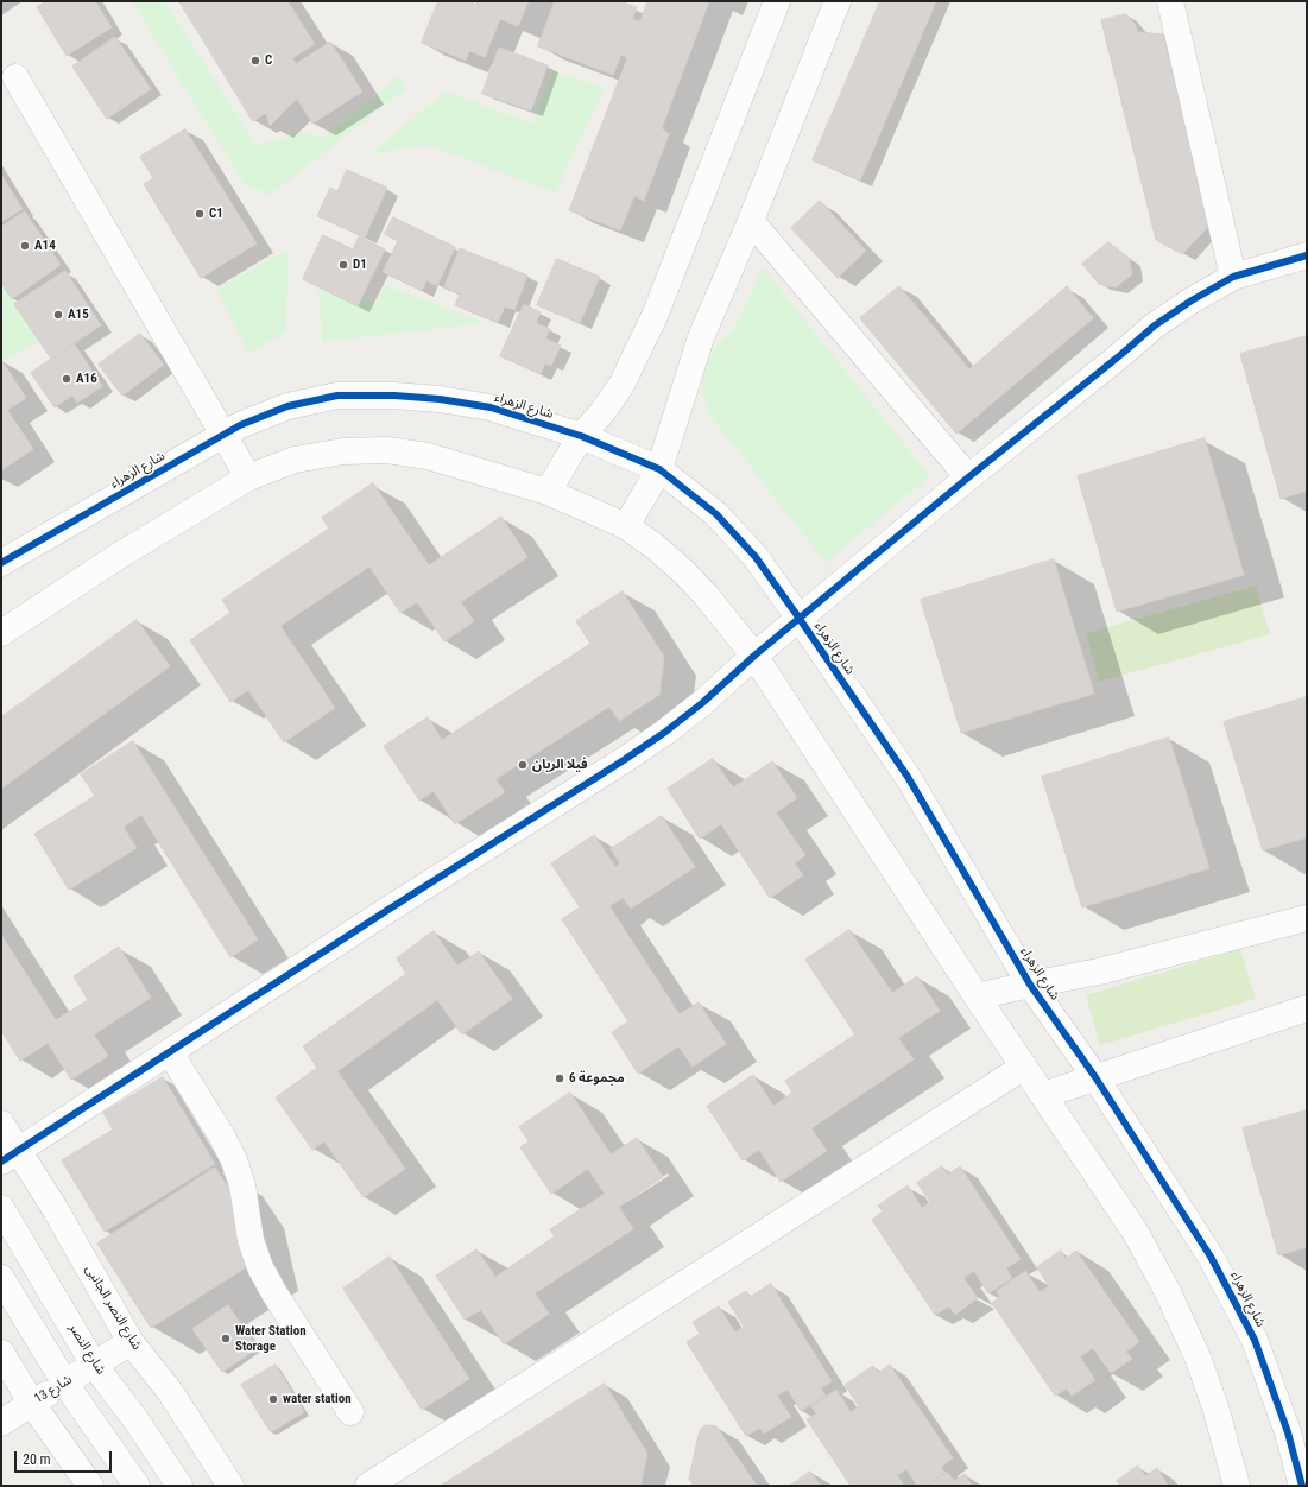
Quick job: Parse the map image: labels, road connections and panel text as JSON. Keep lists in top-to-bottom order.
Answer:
{
  "streets": {
    "street": [
      "شارع الزهراء",
      "شارع النصر الجانبى",
      "شارع النصر",
      "شارع 13"
    ]
  },
  "crossings": [
    ["شارع النصر الجانبى", "شارع 13"],
    ["شارع النصر", "شارع 13"]
  ],
  "places": [
    "C",
    "C1",
    "A14",
    "D1",
    "A15",
    "A16",
    "فيلا الريان",
    "مجموعة 6",
    "Water Station Storage",
    "water station"
  ],
  "scale_bar": "20 m"
}
